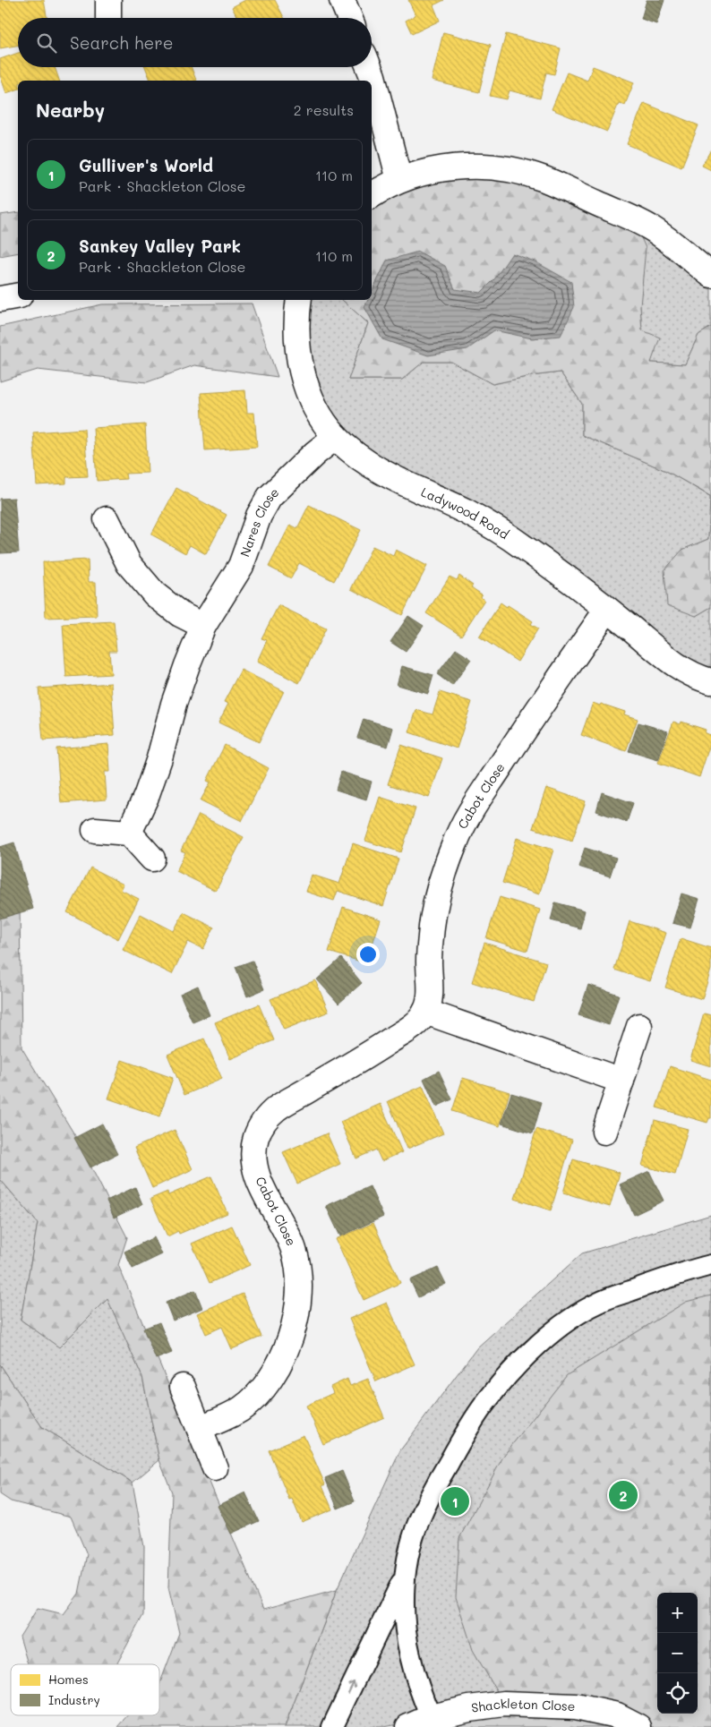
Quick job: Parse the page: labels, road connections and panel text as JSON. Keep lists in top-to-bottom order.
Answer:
{
  "streets": {
    "street": [
      "Ladywood Road",
      "Nares Close",
      "Cabot Close",
      "Shackleton Close"
    ]
  },
  "crossings": [
    ["Ladywood Road", "Nares Close"],
    ["Ladywood Road", "Cabot Close"]
  ],
  "legend": ["Homes", "Industry"],
  "page": {
    "search": "Search here",
    "heading": ["Nearby", "2 results"],
    "list": [
      {
        "mark": "1",
        "name": "Gulliver's World",
        "note": "Park · Shackleton Close",
        "value": "110 m"
      },
      {
        "mark": "2",
        "name": "Sankey Valley Park",
        "note": "Park · Shackleton Close",
        "value": "110 m"
      }
    ],
    "pins": ["2", "1"],
    "map_buttons": ["+", "−"]
  }
}
